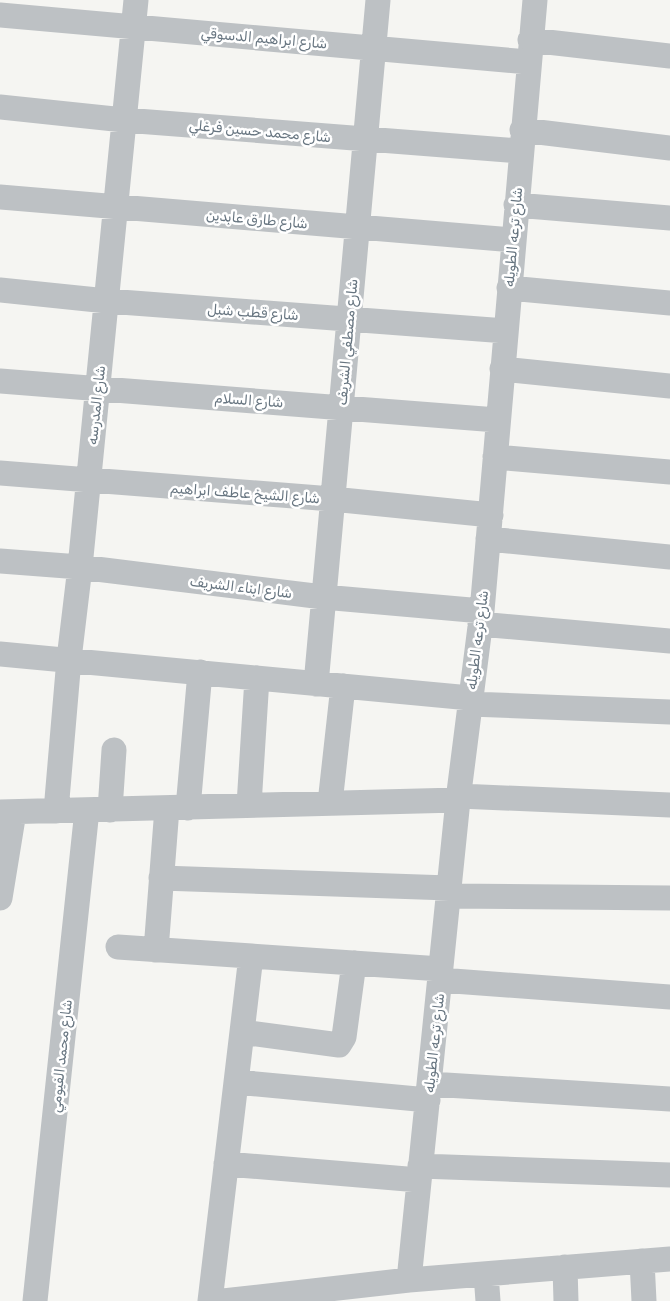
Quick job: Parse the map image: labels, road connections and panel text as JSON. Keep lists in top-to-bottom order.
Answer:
{
  "streets": {
    "street": [
      "شارع ابراهيم الدسوقي",
      "شارع محمد حسين فرغلي",
      "شارع طارق عابدين",
      "شارع ترعه الطويله",
      "شارع قطب شبل",
      "شارع مصطفي الشريف",
      "شارع السلام",
      "شارع المدرسه",
      "شارع الشيخ عاطف ابراهيم",
      "شارع ابناء الشريف",
      "شارع محمد الفيومي"
    ]
  },
  "crossings": [
    ["شارع ابراهيم الدسوقي", "شارع ترعه الطويله"],
    ["شارع ابراهيم الدسوقي", "شارع مصطفي الشريف"],
    ["شارع ابراهيم الدسوقي", "شارع المدرسه"],
    ["شارع محمد حسين فرغلي", "شارع ترعه الطويله"],
    ["شارع محمد حسين فرغلي", "شارع مصطفي الشريف"],
    ["شارع محمد حسين فرغلي", "شارع المدرسه"],
    ["شارع طارق عابدين", "شارع ترعه الطويله"],
    ["شارع طارق عابدين", "شارع مصطفي الشريف"],
    ["شارع طارق عابدين", "شارع المدرسه"],
    ["شارع ترعه الطويله", "شارع قطب شبل"],
    ["شارع ترعه الطويله", "شارع السلام"],
    ["شارع ترعه الطويله", "شارع الشيخ عاطف ابراهيم"],
    ["شارع ترعه الطويله", "شارع ابناء الشريف"],
    ["شارع قطب شبل", "شارع مصطفي الشريف"],
    ["شارع قطب شبل", "شارع المدرسه"],
    ["شارع مصطفي الشريف", "شارع السلام"],
    ["شارع مصطفي الشريف", "شارع الشيخ عاطف ابراهيم"],
    ["شارع مصطفي الشريف", "شارع ابناء الشريف"],
    ["شارع السلام", "شارع المدرسه"],
    ["شارع المدرسه", "شارع الشيخ عاطف ابراهيم"],
    ["شارع المدرسه", "شارع ابناء الشريف"]
  ]
}
